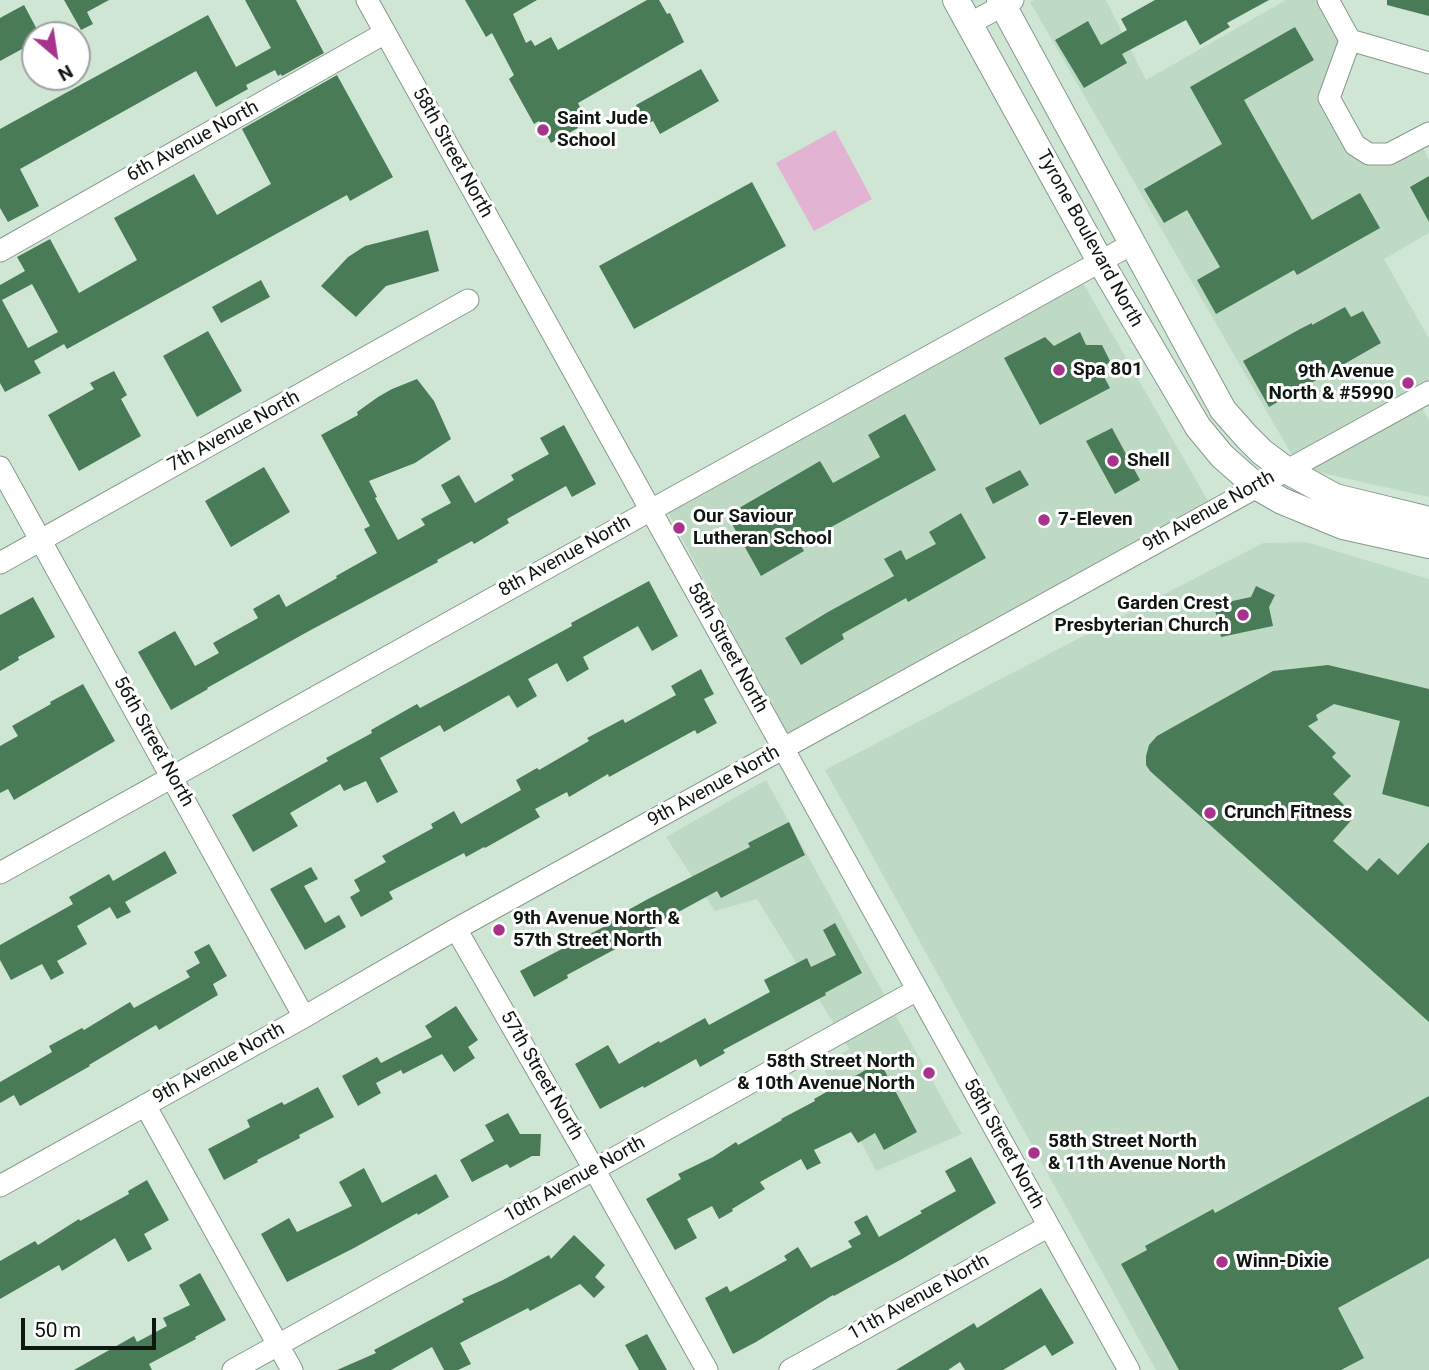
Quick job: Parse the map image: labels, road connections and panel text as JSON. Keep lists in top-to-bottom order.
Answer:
{
  "streets": {
    "main road": ["Tyrone Boulevard North"],
    "street": [
      "6th Avenue North",
      "58th Street North",
      "7th Avenue North",
      "9th Avenue North",
      "8th Avenue North",
      "56th Street North",
      "57th Street North",
      "10th Avenue North",
      "11th Avenue North"
    ]
  },
  "crossings": [
    ["6th Avenue North", "58th Street North"],
    ["58th Street North", "9th Avenue North"],
    ["58th Street North", "8th Avenue North"],
    ["58th Street North", "10th Avenue North"],
    ["58th Street North", "11th Avenue North"],
    ["Tyrone Boulevard North", "9th Avenue North"],
    ["Tyrone Boulevard North", "8th Avenue North"],
    ["7th Avenue North", "56th Street North"],
    ["9th Avenue North", "56th Street North"],
    ["9th Avenue North", "57th Street North"],
    ["8th Avenue North", "56th Street North"],
    ["57th Street North", "10th Avenue North"]
  ],
  "places": [
    "Saint Jude School",
    "Spa 801",
    "9th Avenue North & #5990",
    "Shell",
    "7-Eleven",
    "Our Saviour Lutheran School",
    "Garden Crest Presbyterian Church",
    "Crunch Fitness",
    "9th Avenue North & 57th Street North",
    "58th Street North & 10th Avenue North",
    "58th Street North & 11th Avenue North",
    "Winn-Dixie"
  ],
  "scale_bar": "50 m",
  "north": "bottom right"
}
